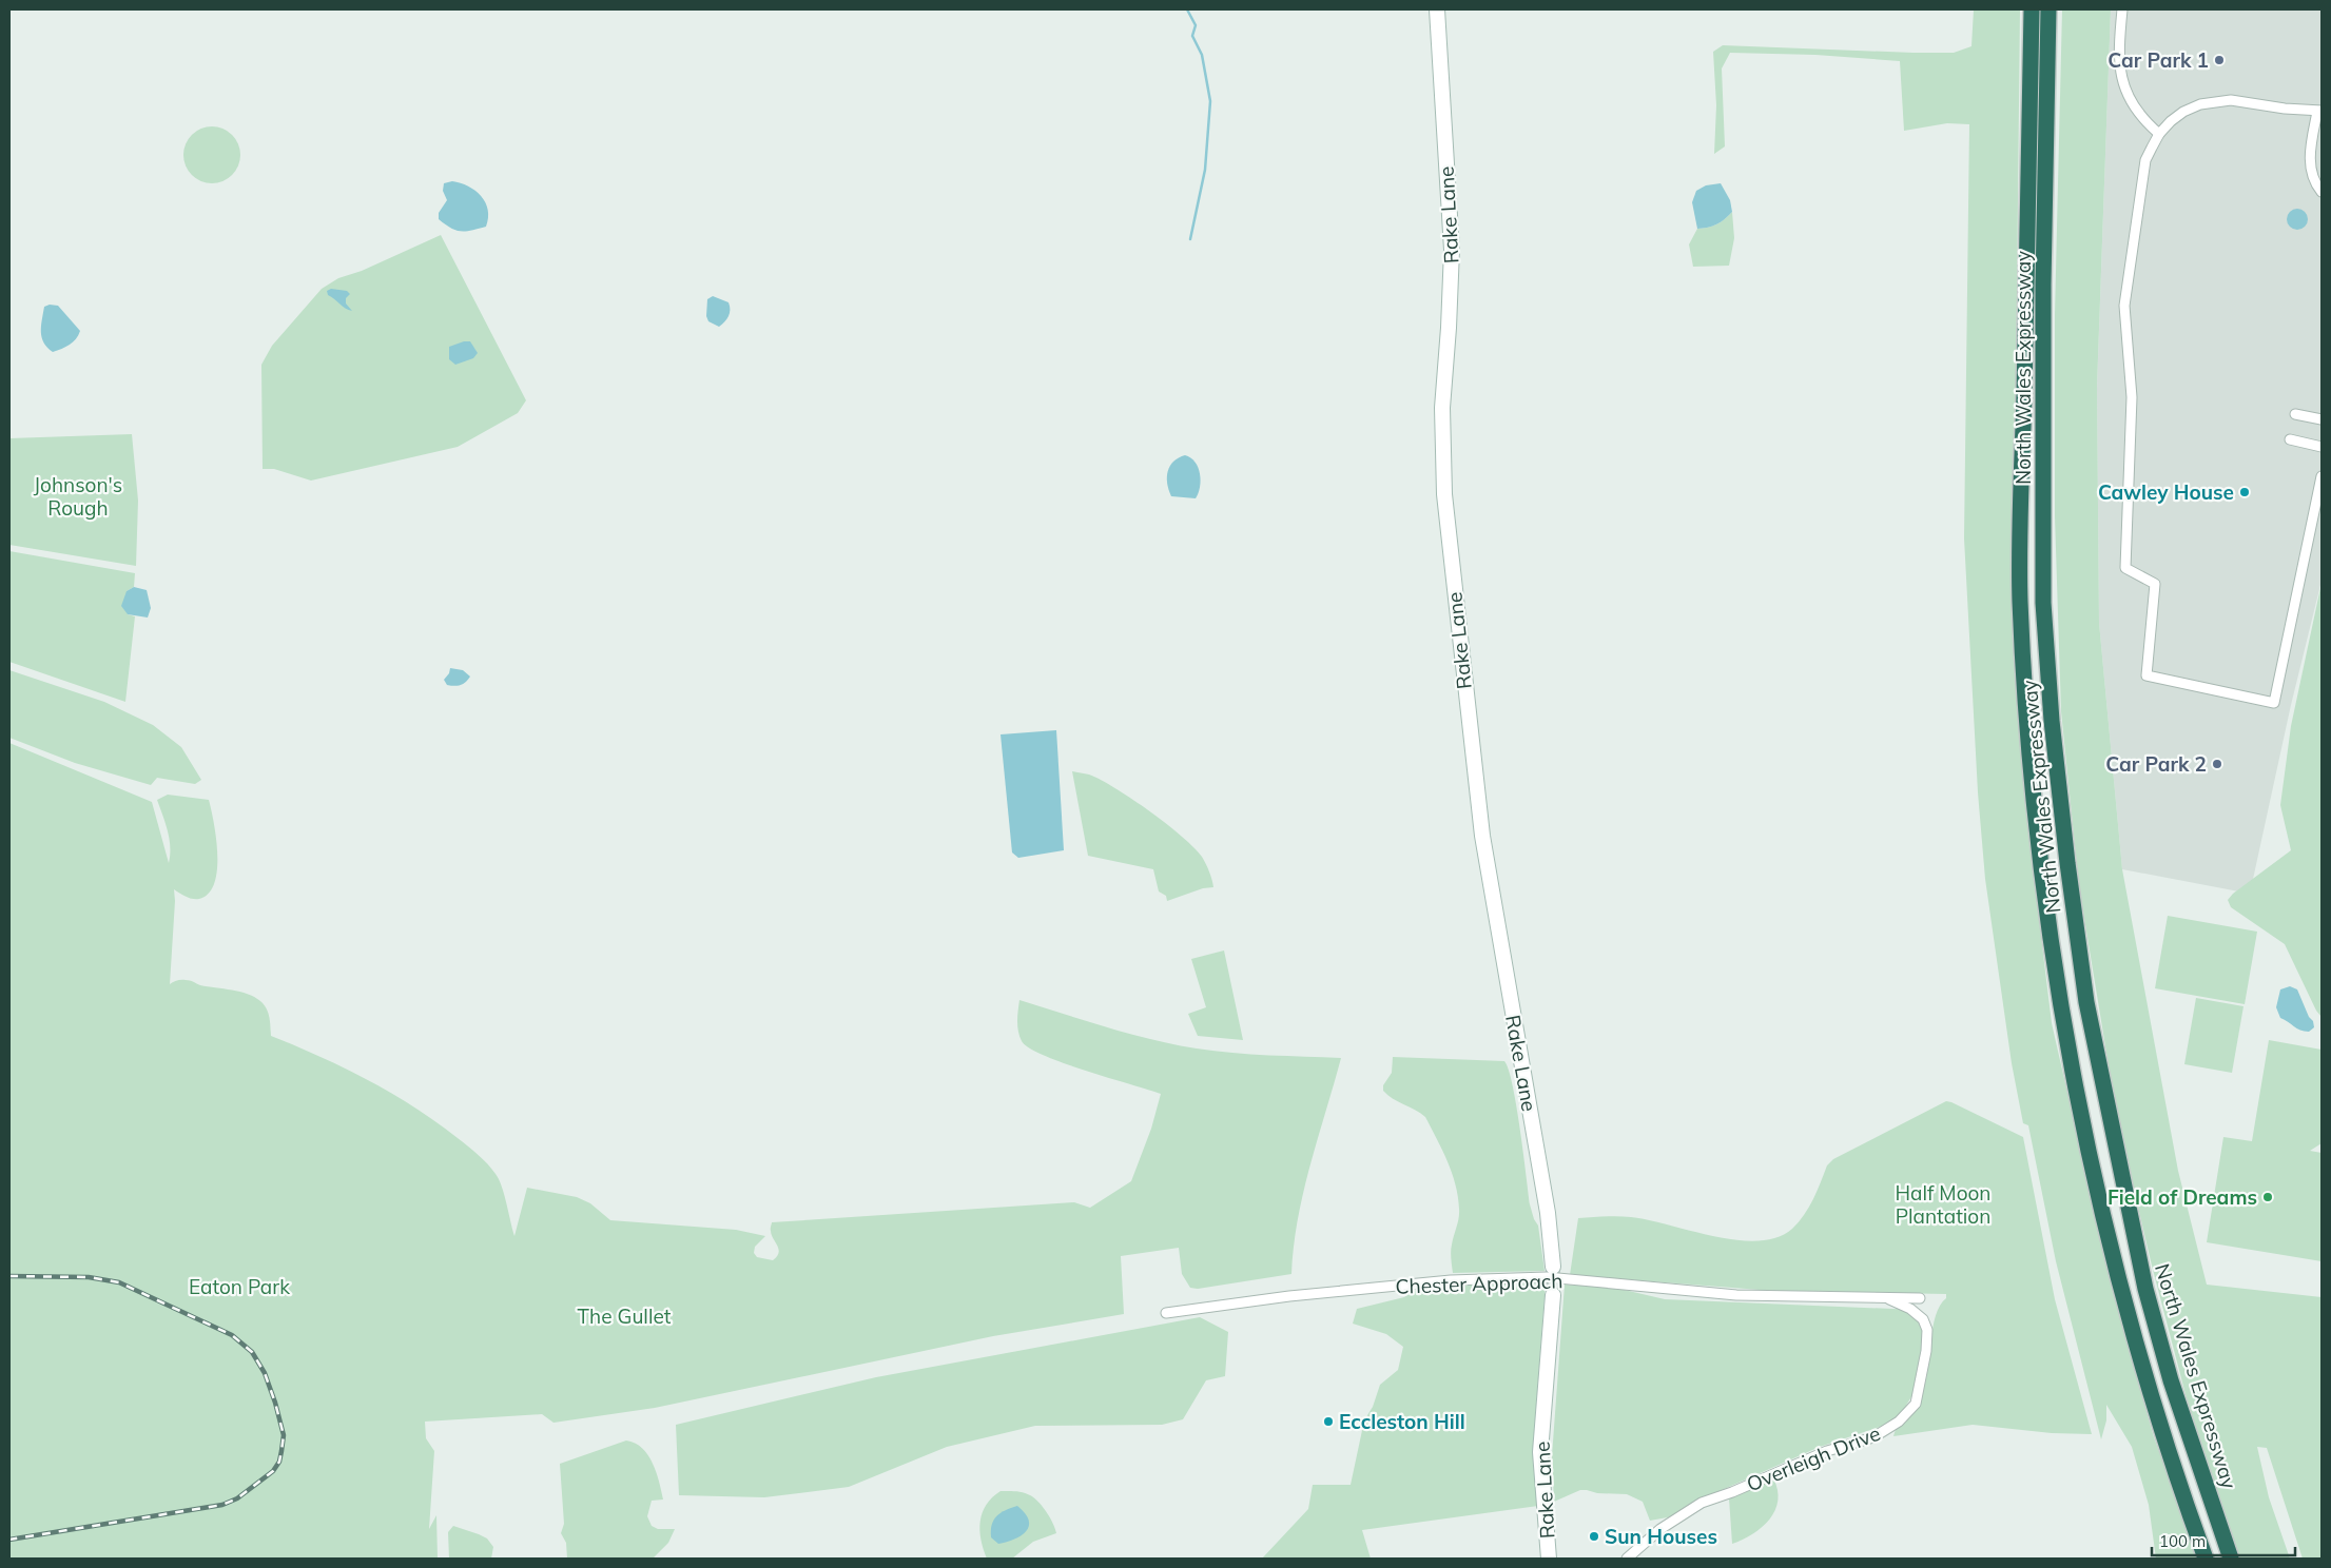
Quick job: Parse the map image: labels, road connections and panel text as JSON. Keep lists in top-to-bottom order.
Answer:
{
  "streets": {
    "highway": ["North Wales Expressway"],
    "street": ["Rake Lane", "Chester Approach", "Overleigh Drive"]
  },
  "crossings": [
    ["Chester Approach", "Overleigh Drive"]
  ],
  "parks": [
    "Johnson's Rough",
    "Half Moon Plantation",
    "Eaton Park",
    "The Gullet"
  ],
  "places": [
    "Car Park 1",
    "Cawley House",
    "Car Park 2",
    "Field of Dreams",
    "Eccleston Hill",
    "Sun Houses"
  ],
  "scale_bar": "100 m"
}
